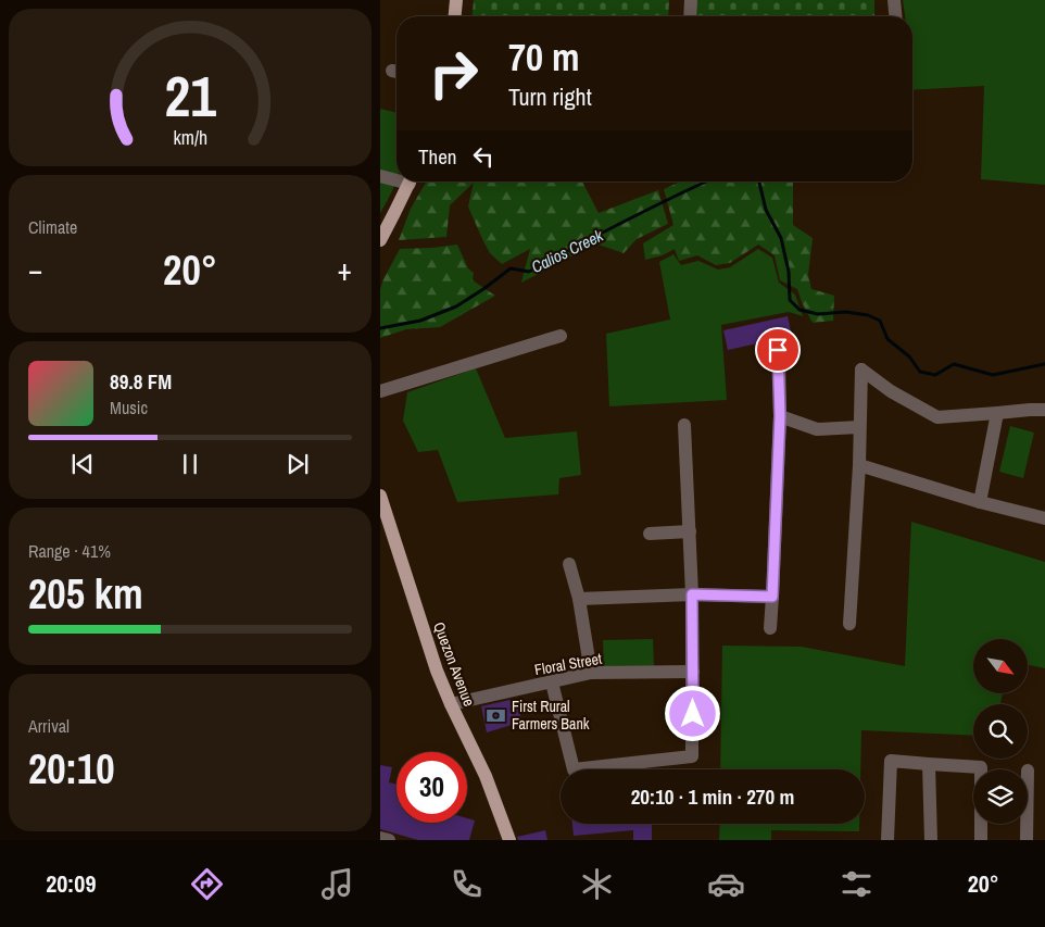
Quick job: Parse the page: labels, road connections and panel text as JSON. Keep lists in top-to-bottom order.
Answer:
{
  "streets": {
    "main road": ["Quezon Avenue"],
    "street": ["Floral Street"]
  },
  "crossings": [
    ["Quezon Avenue", "Floral Street"]
  ],
  "water": ["Calios Creek"],
  "places": {
    "bank": ["First Rural Farmers Bank"]
  },
  "north": "bottom right",
  "page": {
    "turn": ["70 m", "Turn right"],
    "then": "Then",
    "tile": [
      "Climate",
      ["Range · 41%", "205 km"],
      ["Arrival", "20:10"]
    ],
    "heat": ["−", "20°", "+"],
    "song": ["89.8 FM", "Music"],
    "limit": "30",
    "trip": "20:10 · 1 min · 270 m",
    "tabs": ["20:09", "20°"],
    "gauge": ["21", "km/h"]
  }
}
